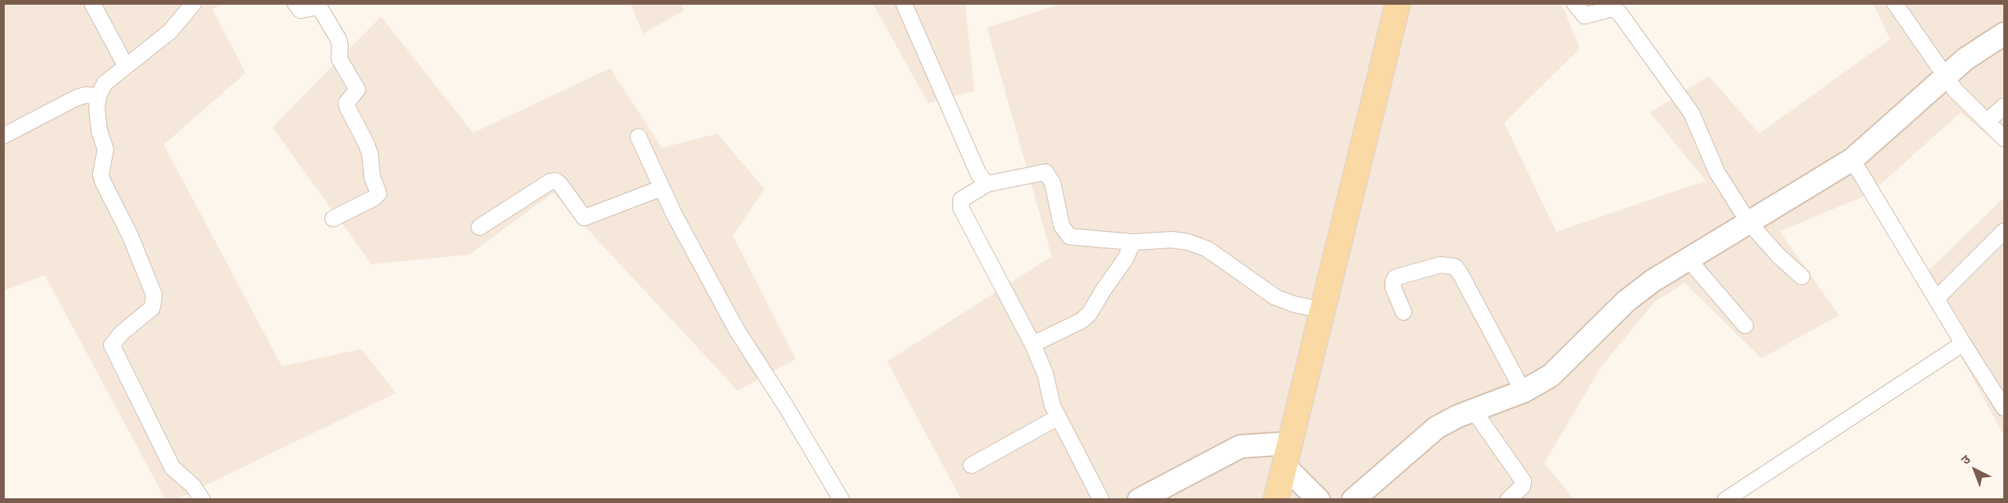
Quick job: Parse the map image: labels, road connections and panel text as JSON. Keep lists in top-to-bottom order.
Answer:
{
  "north": "top left"
}
